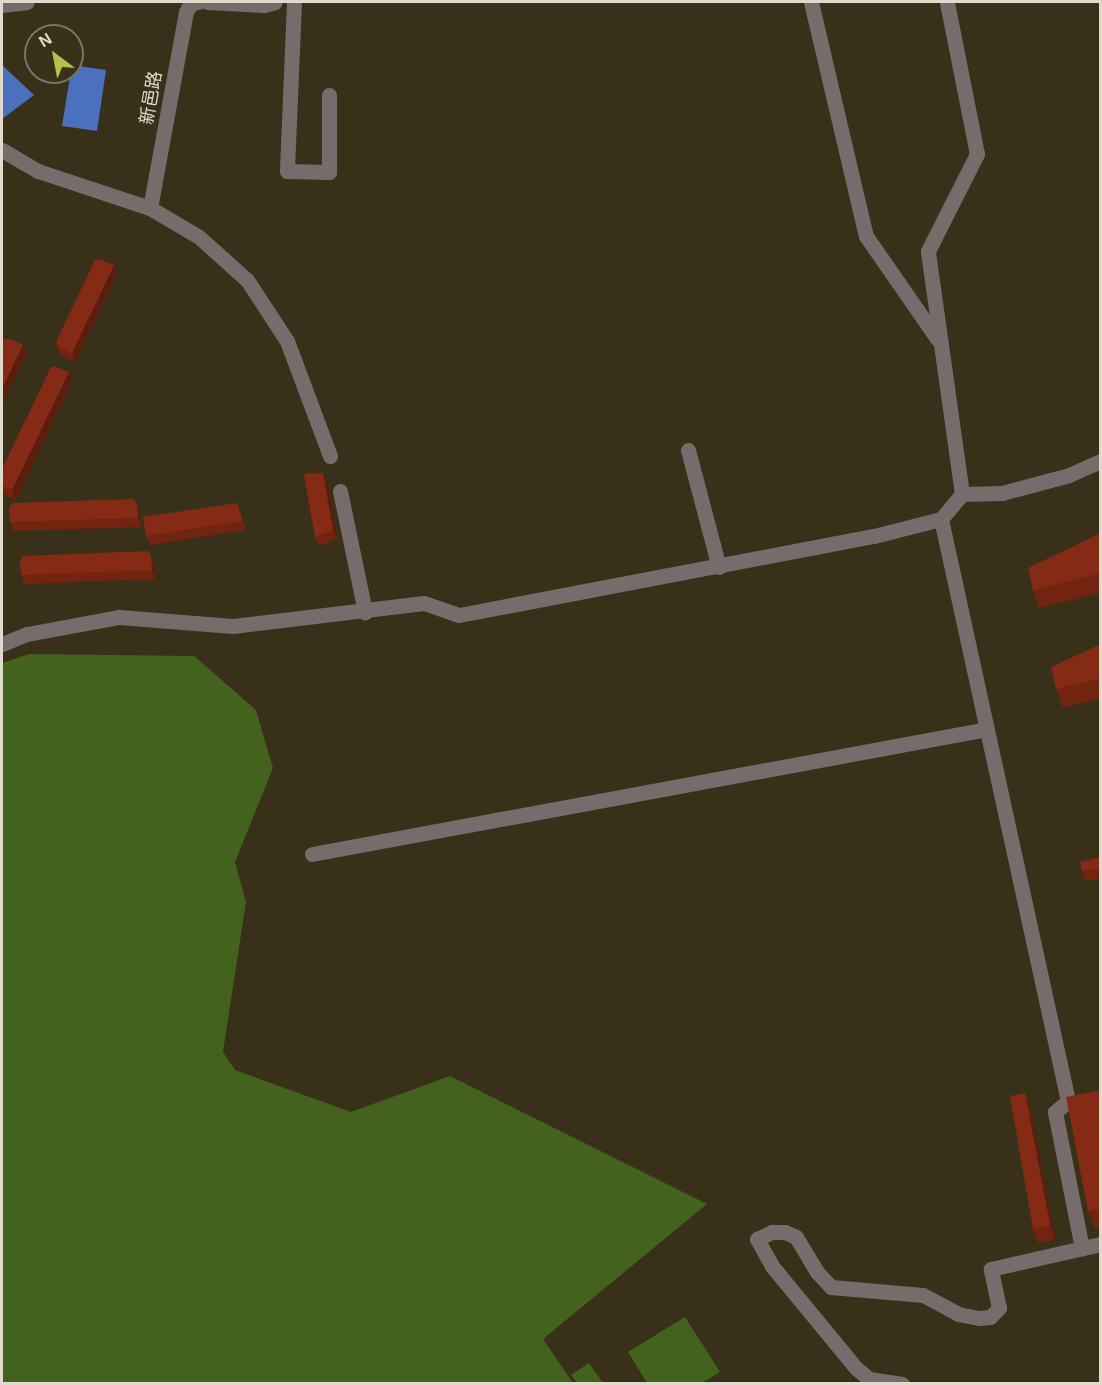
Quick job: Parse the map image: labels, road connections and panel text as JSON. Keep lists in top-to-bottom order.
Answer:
{
  "streets": {
    "street": ["新邑路"]
  },
  "north": "top left"
}
